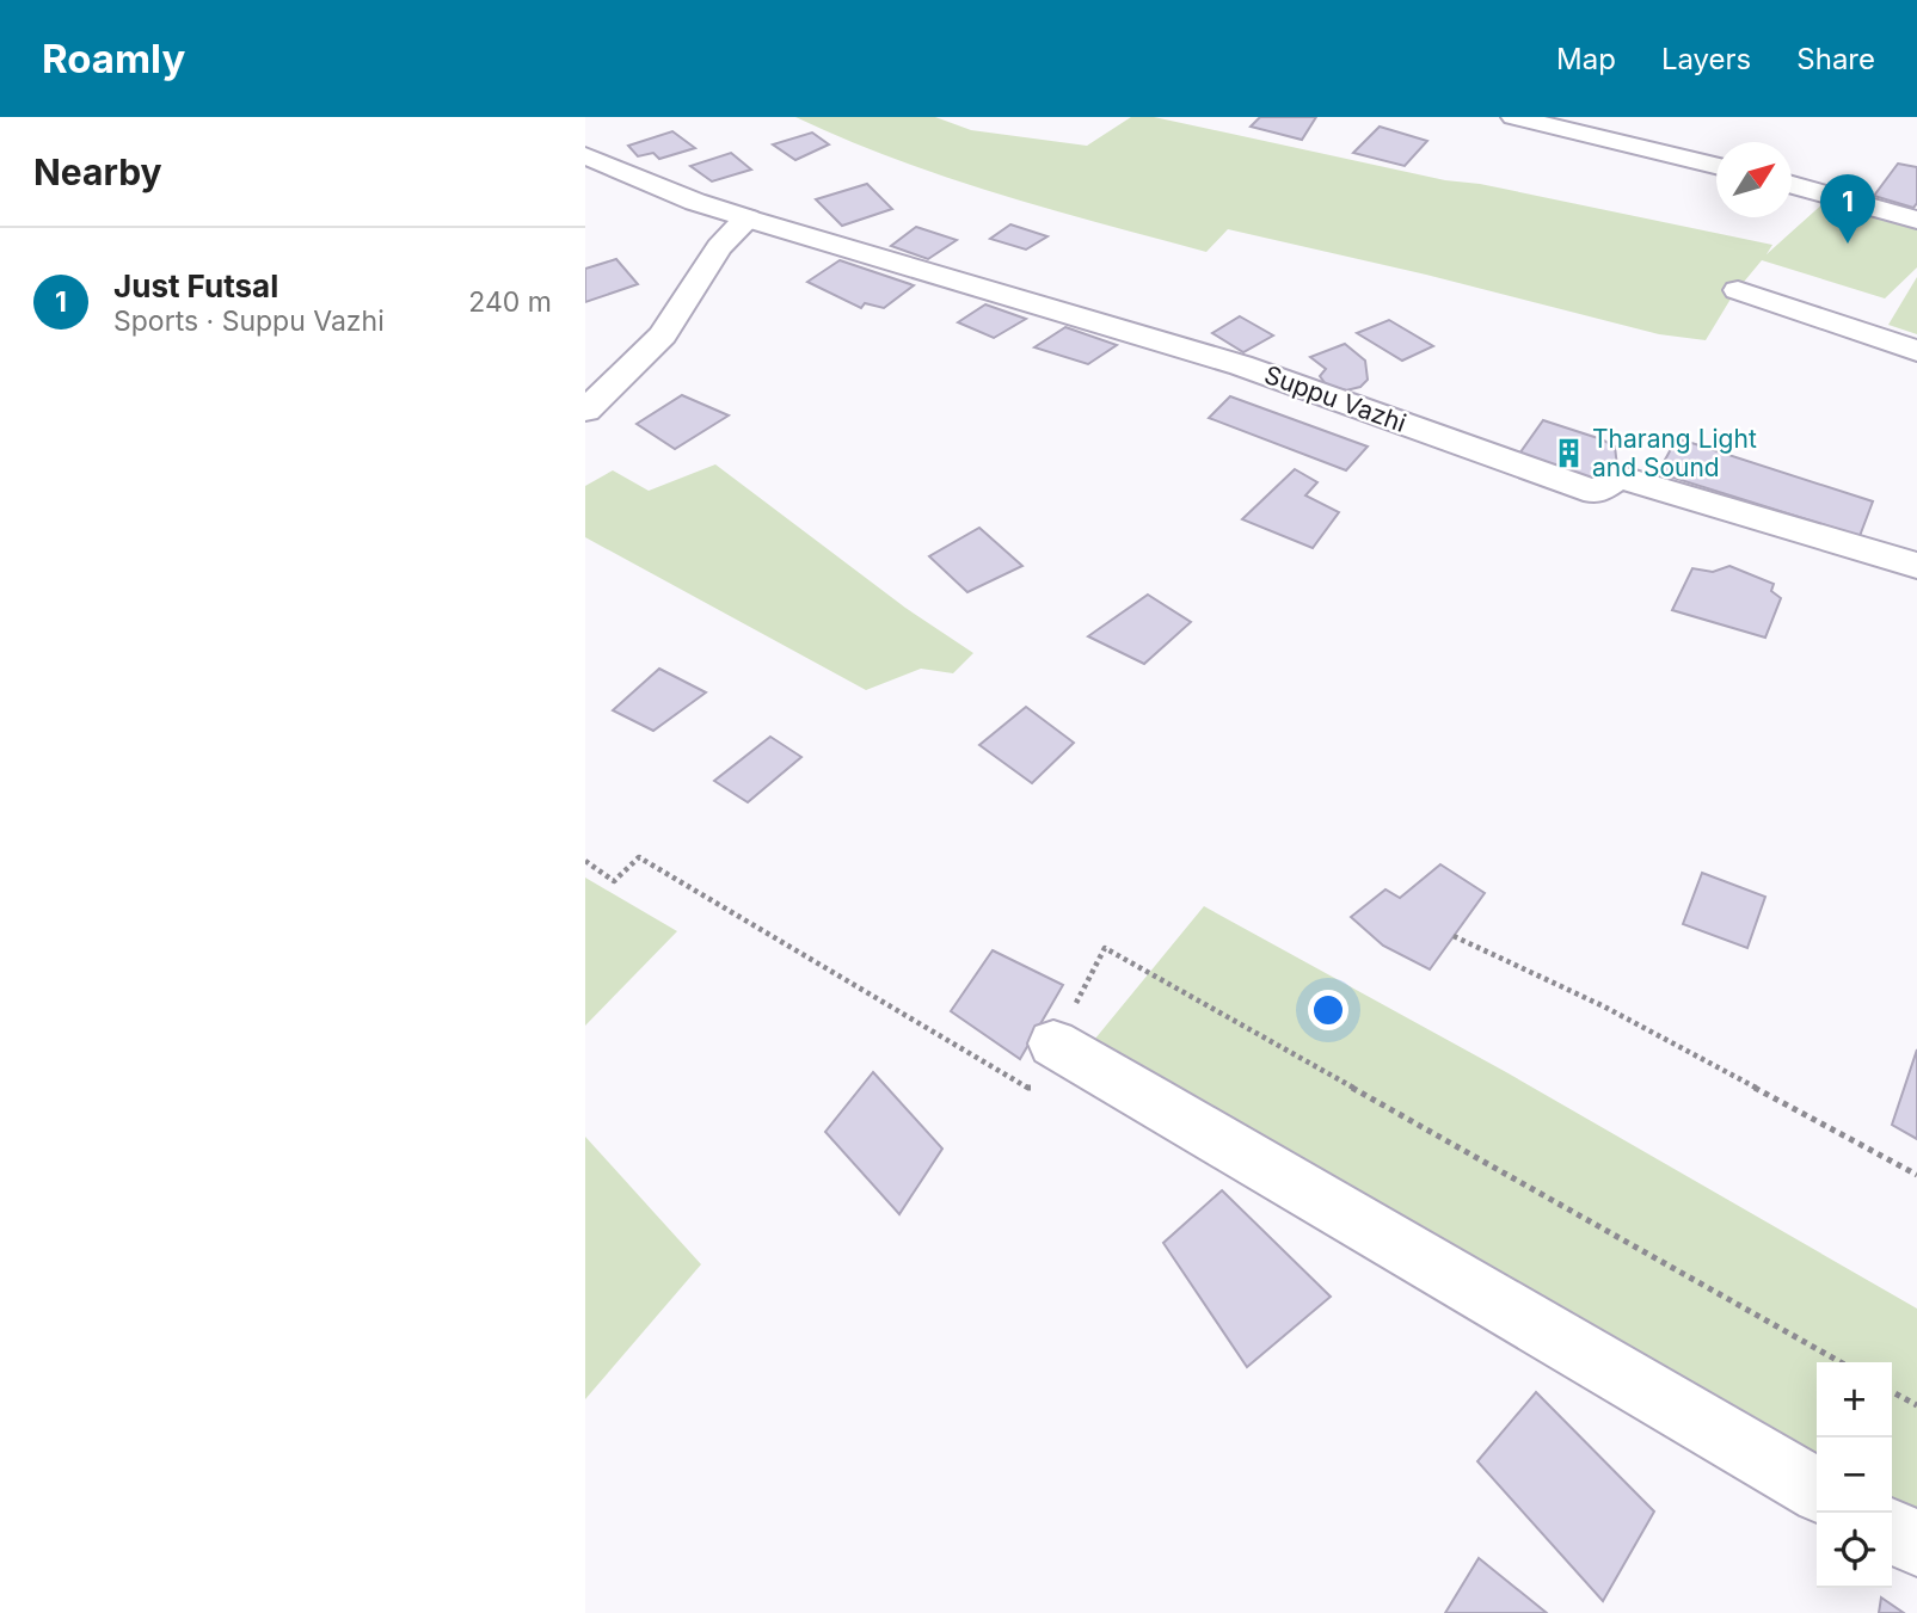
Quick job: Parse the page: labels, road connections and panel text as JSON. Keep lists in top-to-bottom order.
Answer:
{
  "streets": {
    "street": ["Suppu Vazhi"]
  },
  "places": {
    "building": ["Tharang Light and Sound"]
  },
  "north": "top right",
  "page": {
    "header": "Roamly",
    "nav": ["Map", "Layers", "Share"],
    "heading": "Nearby",
    "pins": "1",
    "list": [
      {
        "mark": "1",
        "name": "Just Futsal",
        "note": "Sports · Suppu Vazhi",
        "value": "240 m"
      }
    ],
    "map_buttons": ["+", "−"]
  }
}
